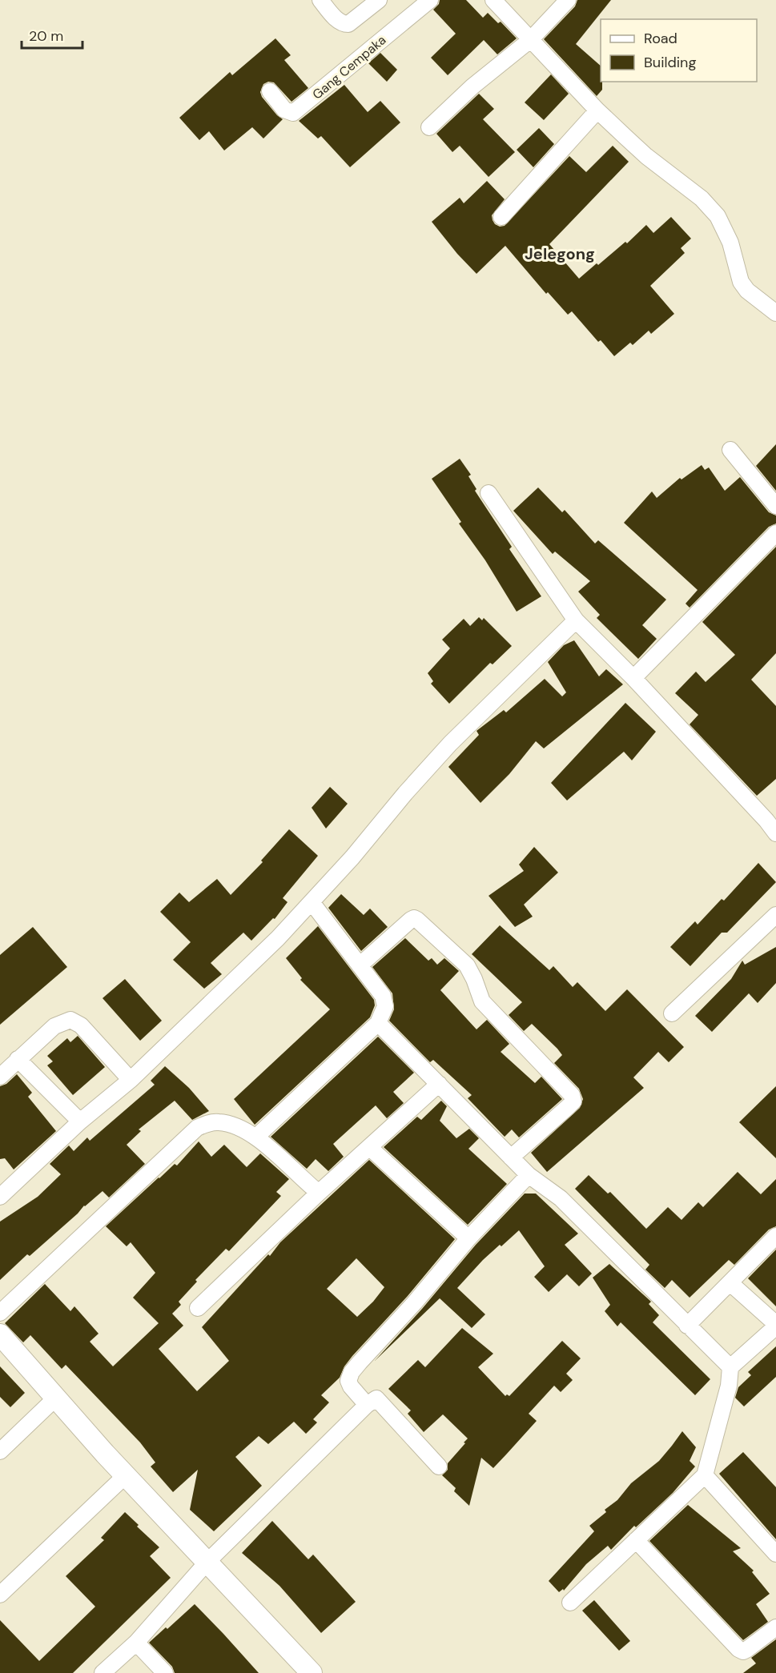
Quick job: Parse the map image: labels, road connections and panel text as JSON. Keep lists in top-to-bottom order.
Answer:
{
  "streets": {
    "street": ["Gang Cempaka"]
  },
  "districts": ["Jelegong"],
  "legend": ["Road", "Building"],
  "scale_bar": "20 m"
}
